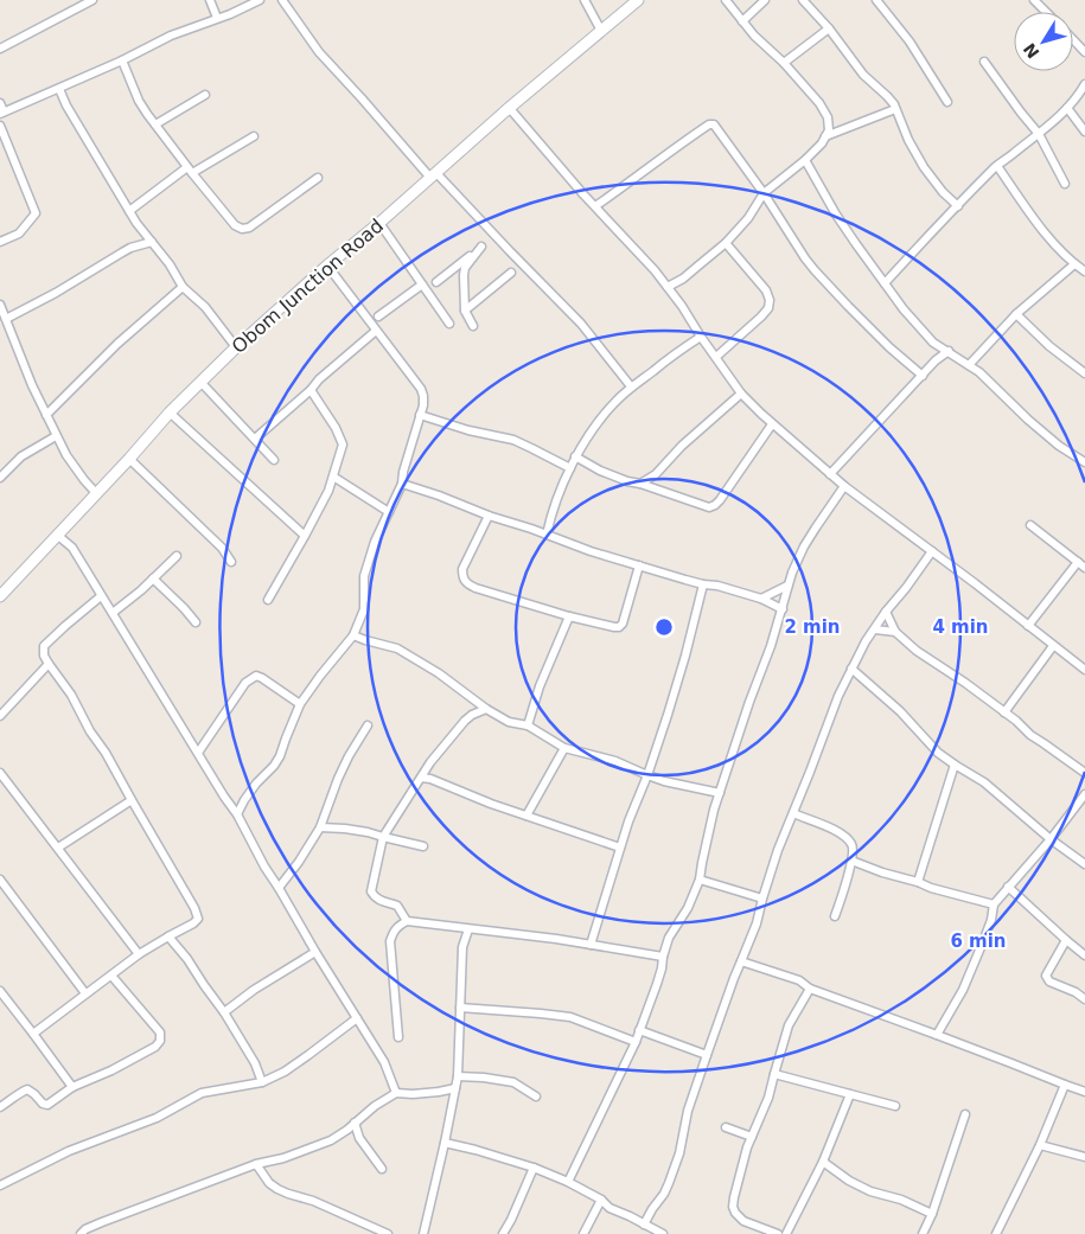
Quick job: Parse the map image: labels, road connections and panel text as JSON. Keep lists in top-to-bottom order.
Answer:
{
  "streets": {
    "main road": ["Obom Junction Road"]
  },
  "north": "bottom left",
  "rings": ["2 min", "4 min", "6 min"]
}
